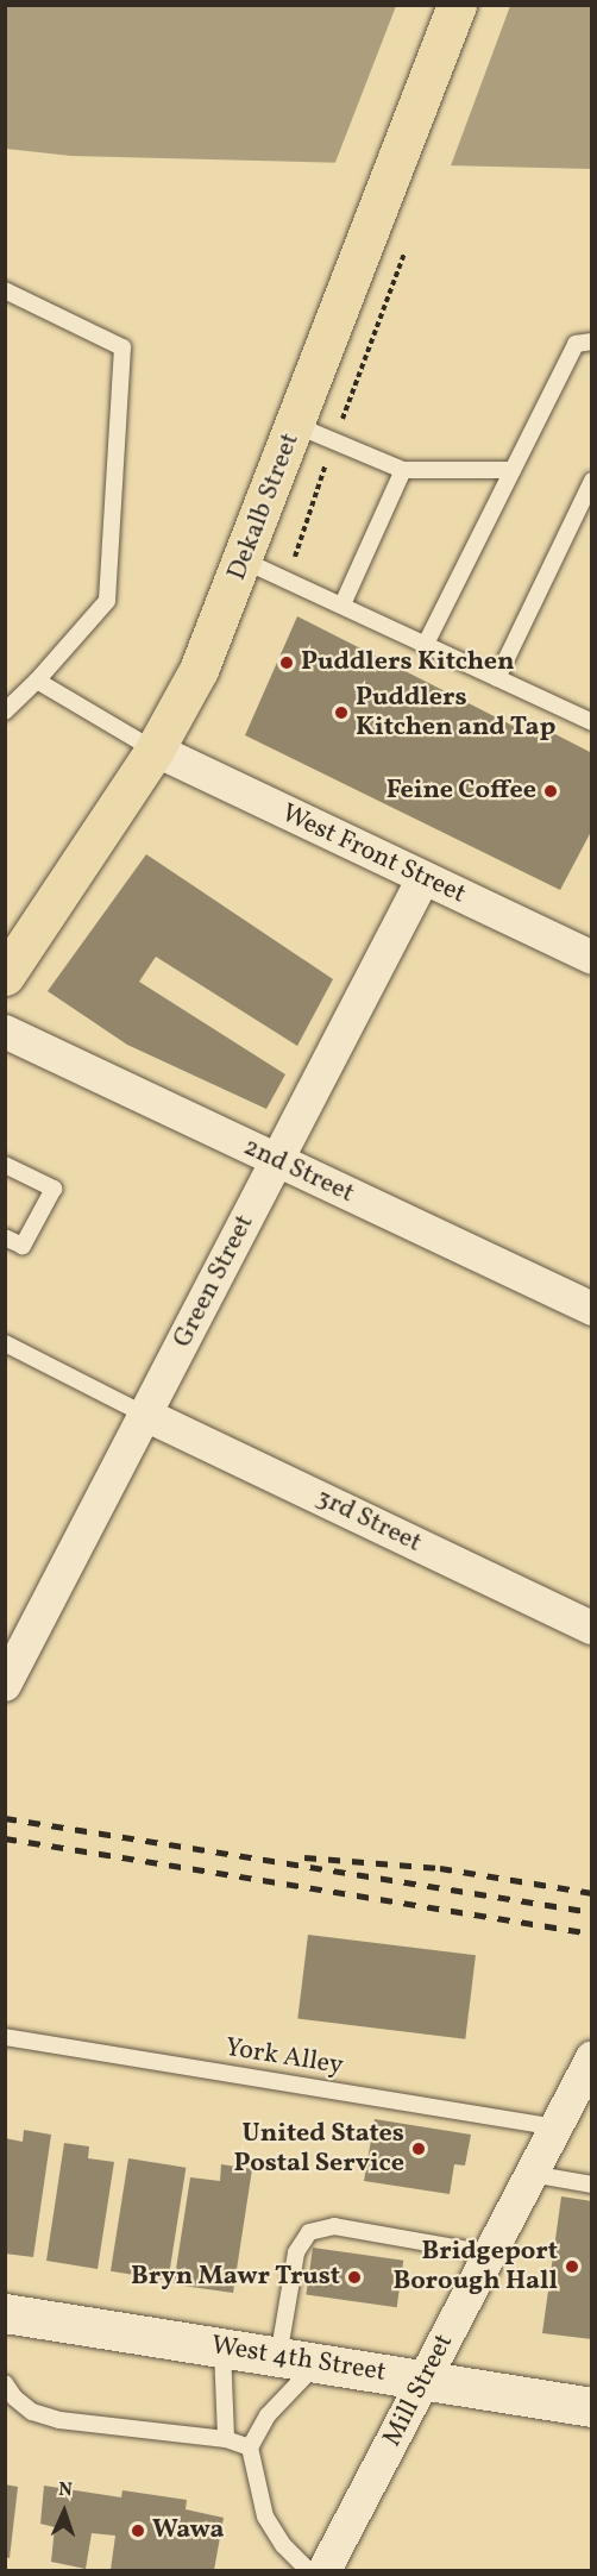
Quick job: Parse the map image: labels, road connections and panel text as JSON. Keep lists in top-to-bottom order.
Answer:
{
  "streets": {
    "highway": ["Dekalb Street"],
    "main road": ["West 4th Street"],
    "street": [
      "West Front Street",
      "2nd Street",
      "Green Street",
      "3rd Street",
      "Mill Street"
    ],
    "lane": ["York Alley"]
  },
  "crossings": [
    ["Dekalb Street", "West Front Street"],
    ["West Front Street", "Green Street"],
    ["2nd Street", "Green Street"],
    ["Green Street", "3rd Street"],
    ["York Alley", "Mill Street"],
    ["West 4th Street", "Mill Street"]
  ],
  "places": [
    "Puddlers Kitchen",
    "Puddlers Kitchen and Tap",
    "Feine Coffee",
    "United States Postal Service",
    "Bridgeport Borough Hall",
    "Bryn Mawr Trust",
    "Wawa"
  ],
  "north": "top"
}
